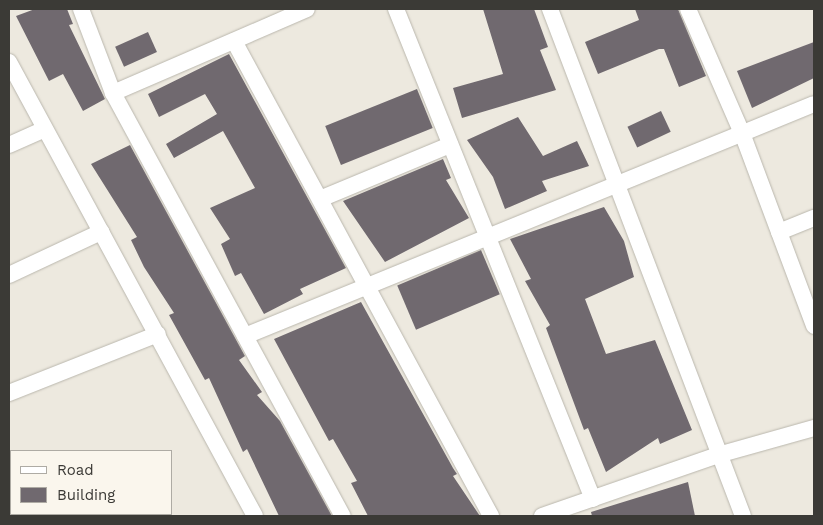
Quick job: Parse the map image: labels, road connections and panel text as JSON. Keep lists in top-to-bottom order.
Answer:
{
  "legend": ["Road", "Building"]
}
